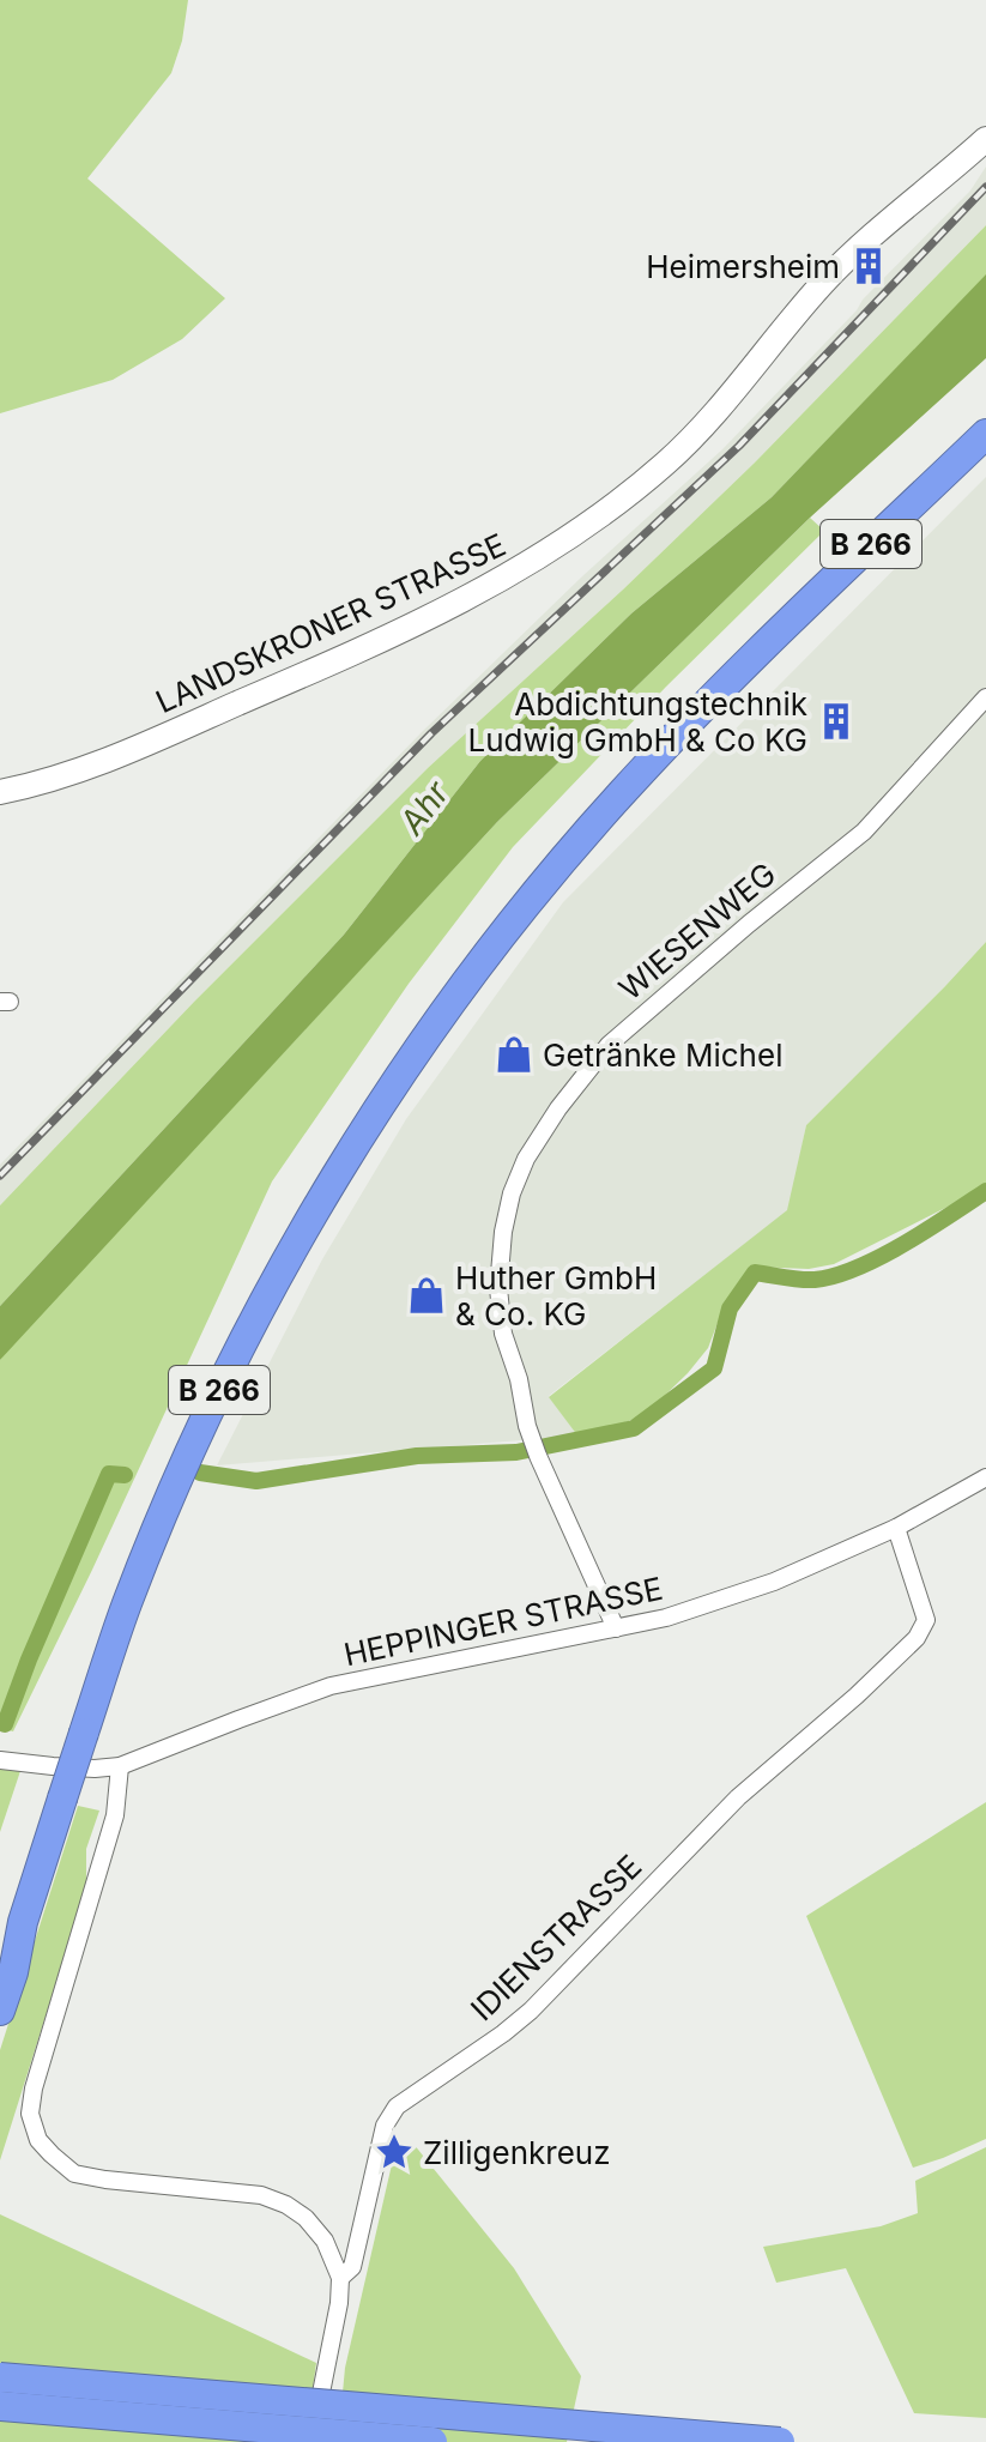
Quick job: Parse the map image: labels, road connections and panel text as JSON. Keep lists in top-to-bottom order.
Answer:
{
  "streets": {
    "highway": ["B 266"],
    "main road": ["LANDSKRONER STRASSE"],
    "street": ["WIESENWEG", "HEPPINGER STRASSE", "IDIENSTRASSE"]
  },
  "crossings": [
    ["WIESENWEG", "HEPPINGER STRASSE"],
    ["HEPPINGER STRASSE", "IDIENSTRASSE"]
  ],
  "water": ["Ahr"],
  "places": {
    "building": ["Heimersheim", "Abdichtungstechnik Ludwig GmbH & Co KG"],
    "shop": ["Getränke Michel", "Huther GmbH & Co. KG"],
    "place": ["Zilligenkreuz"]
  }
}
